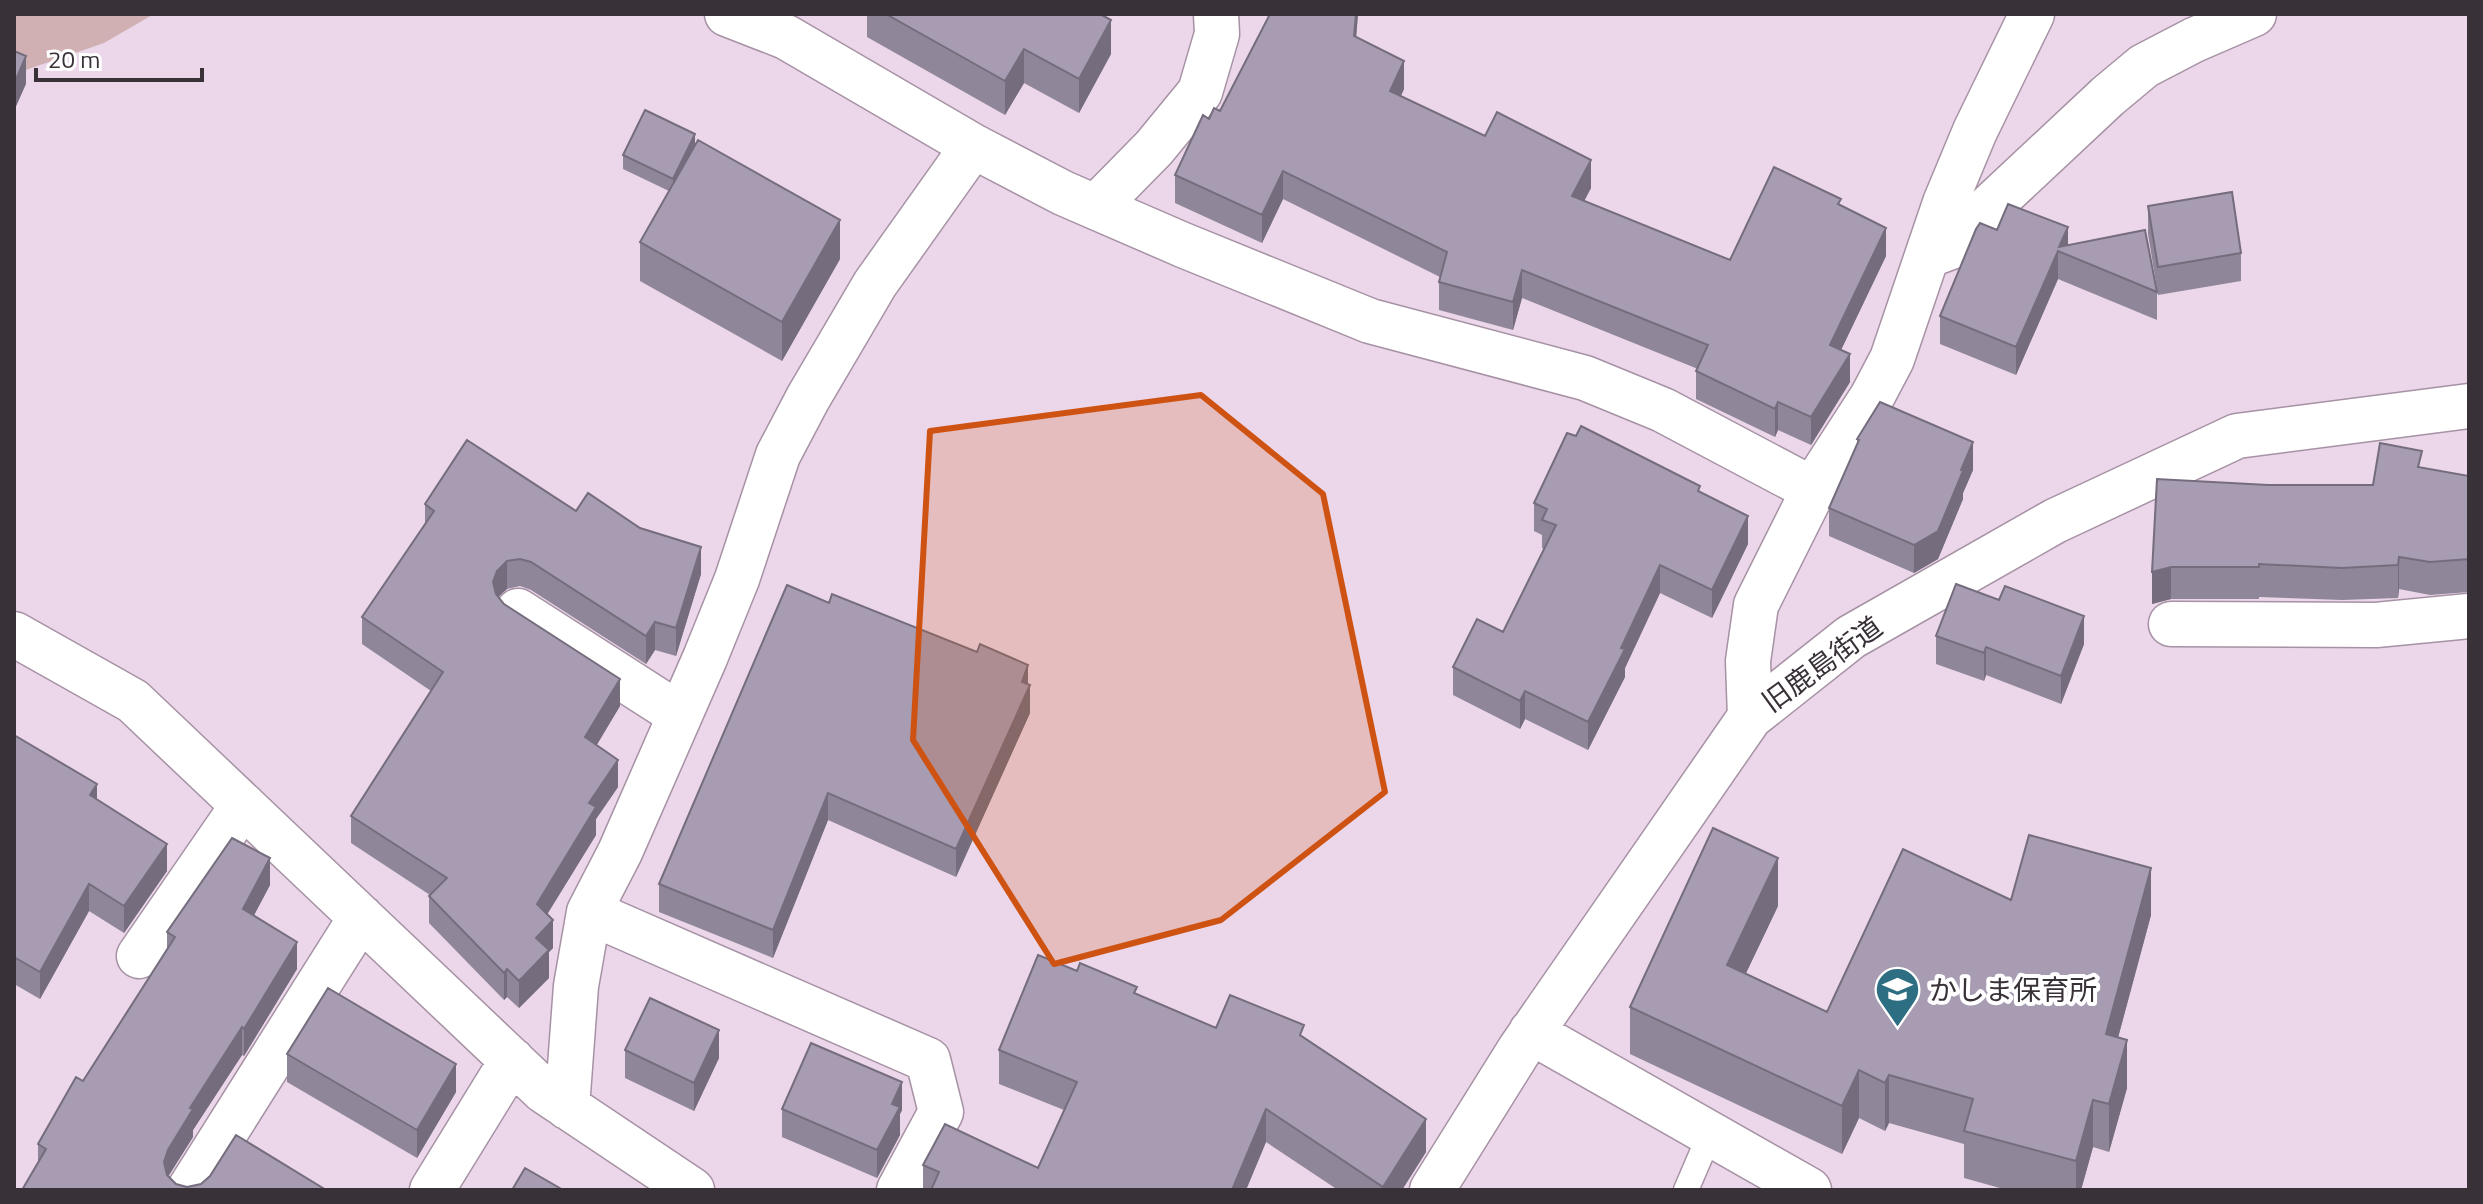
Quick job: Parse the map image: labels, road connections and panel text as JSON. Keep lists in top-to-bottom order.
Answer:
{
  "streets": {
    "street": ["旧鹿島街道"]
  },
  "places": {
    "school or university": ["かしま保育所"]
  },
  "scale_bar": "20 m"
}
